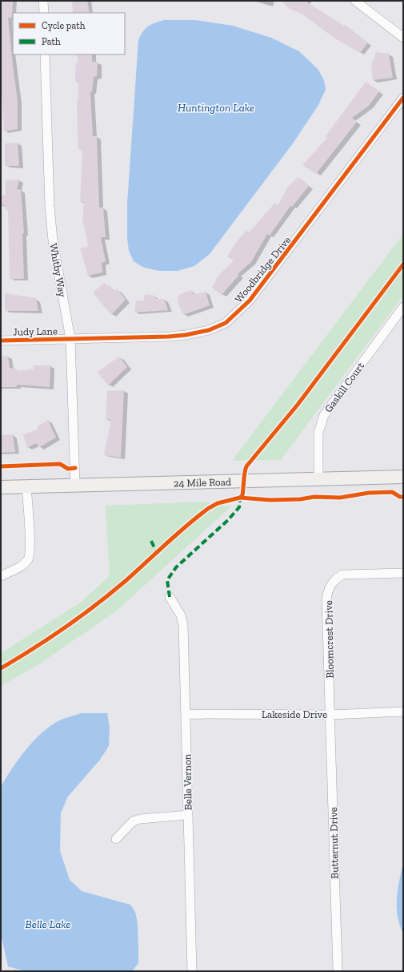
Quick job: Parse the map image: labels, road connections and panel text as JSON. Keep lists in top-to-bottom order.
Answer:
{
  "streets": {
    "street": [
      "Woodbridge Drive",
      "Whitby Way",
      "Judy Lane",
      "Gaskill Court",
      "24 Mile Road",
      "Bloomcrest Drive",
      "Lakeside Drive",
      "Belle Vernon",
      "Butternut Drive"
    ]
  },
  "crossings": [
    ["Woodbridge Drive", "Whitby Way"],
    ["Woodbridge Drive", "Judy Lane"],
    ["Whitby Way", "Judy Lane"],
    ["Whitby Way", "24 Mile Road"],
    ["Gaskill Court", "24 Mile Road"],
    ["Bloomcrest Drive", "Lakeside Drive"],
    ["Bloomcrest Drive", "Butternut Drive"],
    ["Lakeside Drive", "Belle Vernon"],
    ["Lakeside Drive", "Butternut Drive"]
  ],
  "water": ["Huntington Lake", "Belle Lake"],
  "legend": ["Cycle path", "Path"]
}
